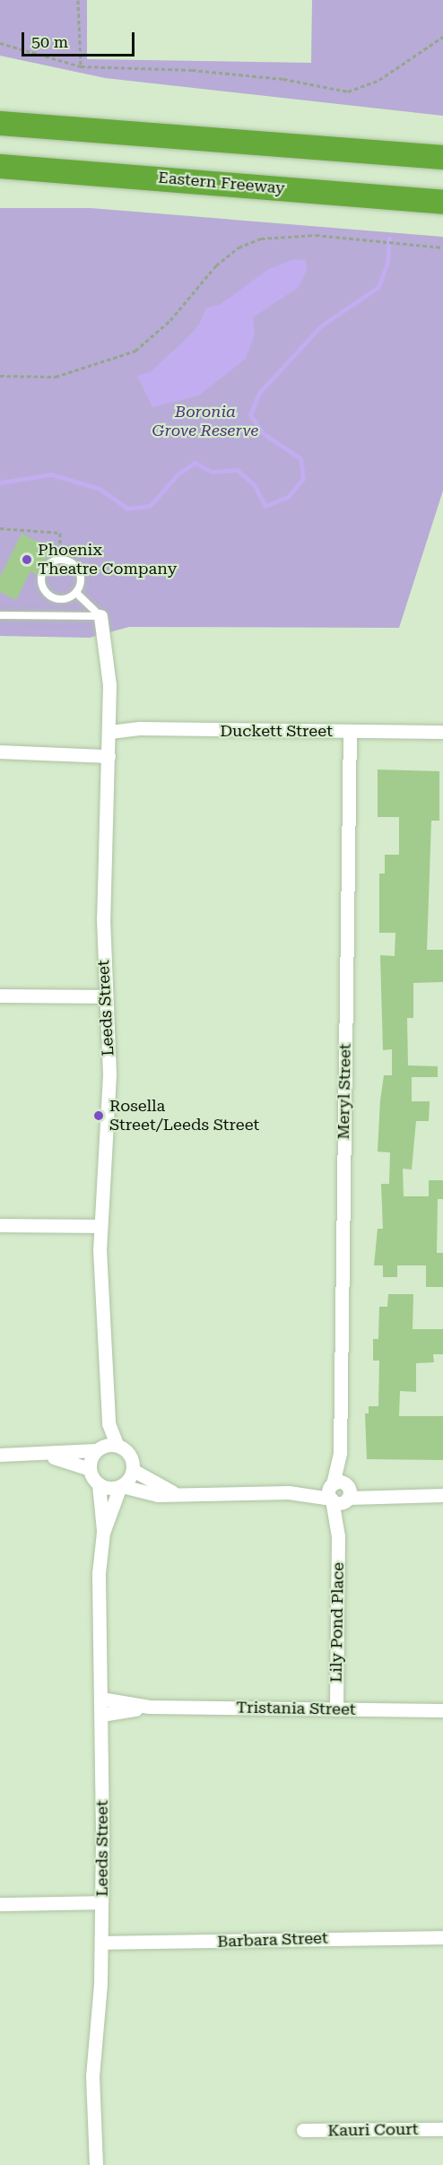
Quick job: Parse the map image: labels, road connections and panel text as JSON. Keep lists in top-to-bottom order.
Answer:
{
  "streets": {
    "highway": ["Eastern Freeway"],
    "street": [
      "Duckett Street",
      "Leeds Street",
      "Meryl Street",
      "Lily Pond Place",
      "Tristania Street",
      "Barbara Street",
      "Kauri Court"
    ]
  },
  "crossings": [
    ["Duckett Street", "Leeds Street"],
    ["Duckett Street", "Meryl Street"],
    ["Leeds Street", "Tristania Street"],
    ["Leeds Street", "Barbara Street"],
    ["Meryl Street", "Lily Pond Place"],
    ["Lily Pond Place", "Tristania Street"]
  ],
  "parks": ["Boronia Grove Reserve"],
  "places": ["Phoenix Theatre Company", "Rosella Street/Leeds Street"],
  "scale_bar": "50 m"
}
